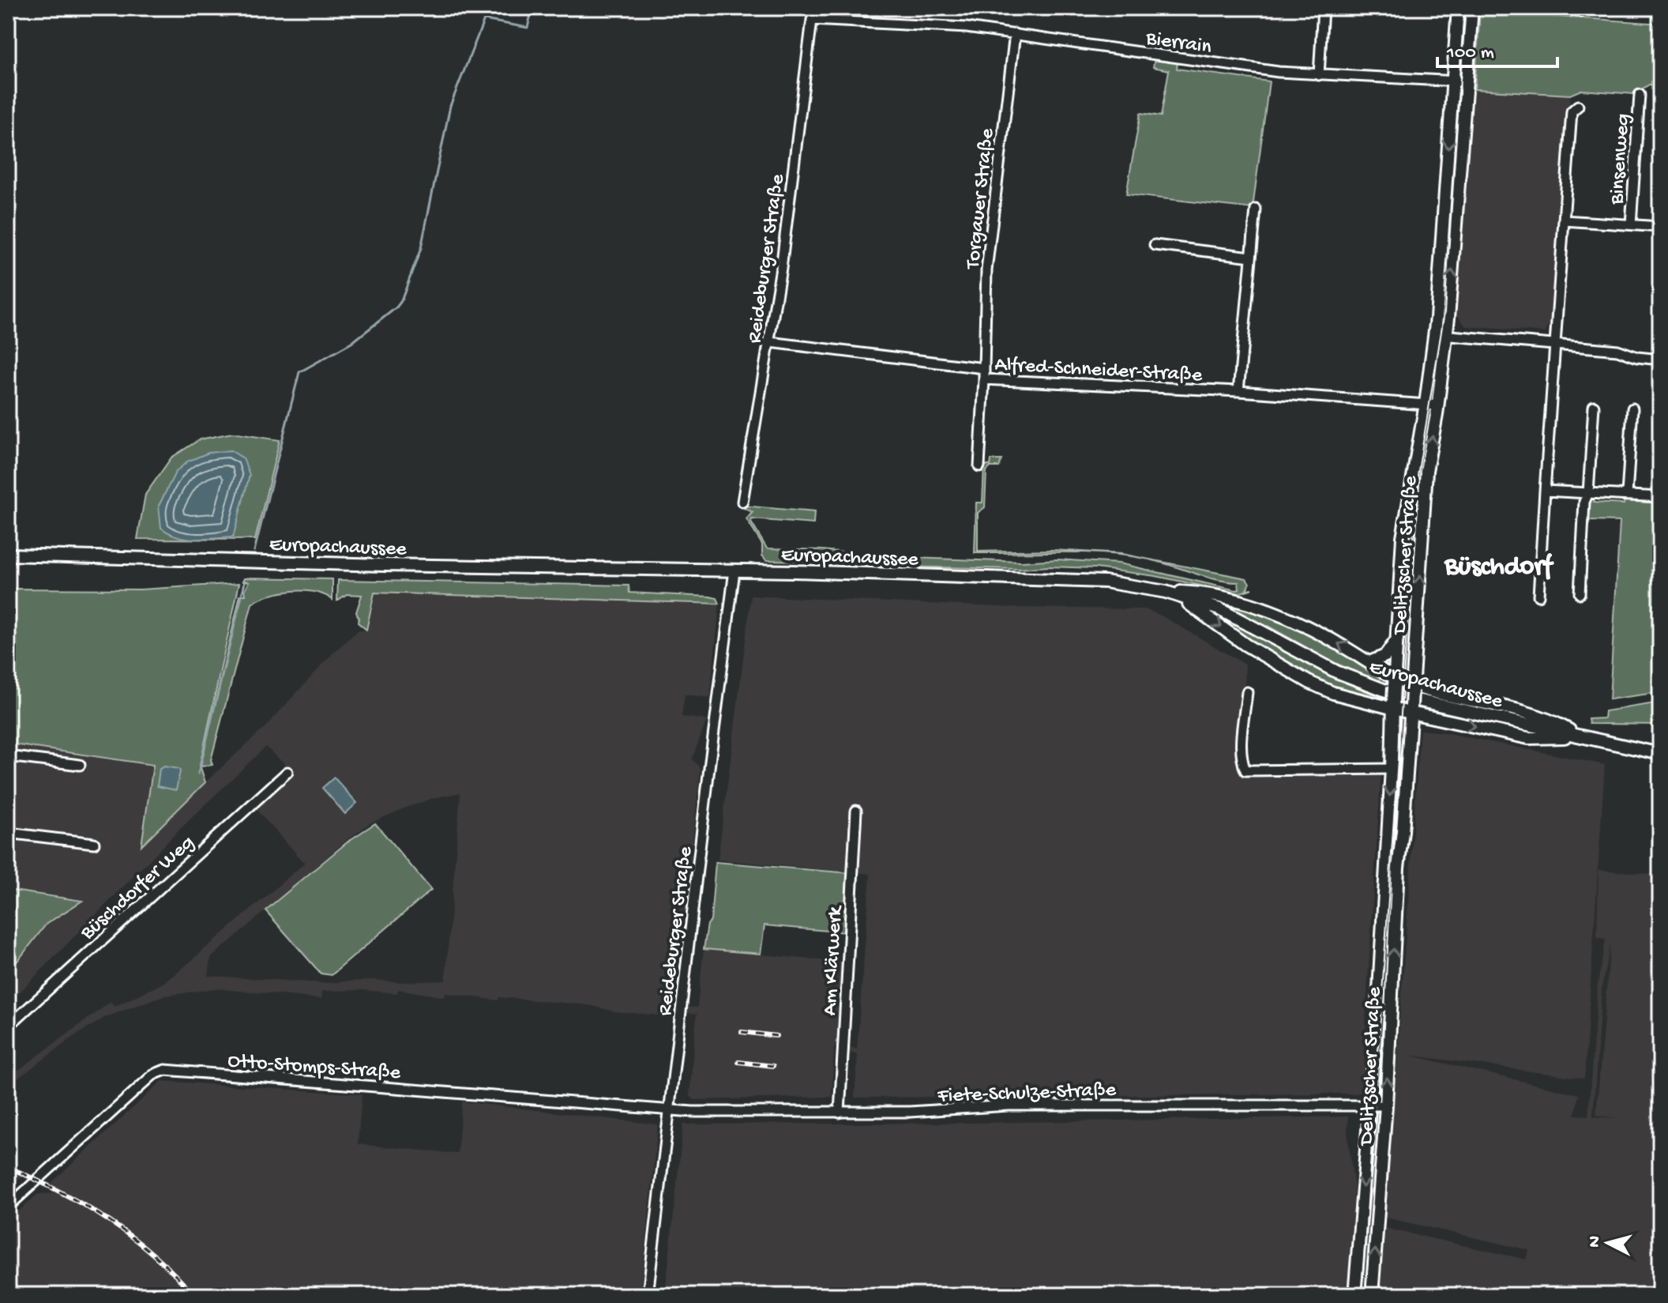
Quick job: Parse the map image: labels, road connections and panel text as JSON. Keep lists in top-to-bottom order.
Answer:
{
  "streets": {
    "main road": ["Europachaussee", "Delitzscher Straße"],
    "street": [
      "Bierrain",
      "Binsenweg",
      "Torgauer Straße",
      "Reideburger Straße",
      "Alfred-Schneider-Straße",
      "Büschdorfer Weg",
      "Am Klärwerk",
      "Otto-Stomps-Straße",
      "Fiete-Schulze-Straße"
    ]
  },
  "crossings": [
    ["Bierrain", "Torgauer Straße"],
    ["Bierrain", "Reideburger Straße"],
    ["Bierrain", "Delitzscher Straße"],
    ["Torgauer Straße", "Alfred-Schneider-Straße"],
    ["Reideburger Straße", "Alfred-Schneider-Straße"],
    ["Reideburger Straße", "Europachaussee"],
    ["Reideburger Straße", "Otto-Stomps-Straße"],
    ["Reideburger Straße", "Fiete-Schulze-Straße"],
    ["Alfred-Schneider-Straße", "Delitzscher Straße"],
    ["Delitzscher Straße", "Fiete-Schulze-Straße"],
    ["Am Klärwerk", "Fiete-Schulze-Straße"],
    ["Otto-Stomps-Straße", "Fiete-Schulze-Straße"]
  ],
  "districts": ["Büschdorf"],
  "scale_bar": "100 m",
  "north": "left"
}
